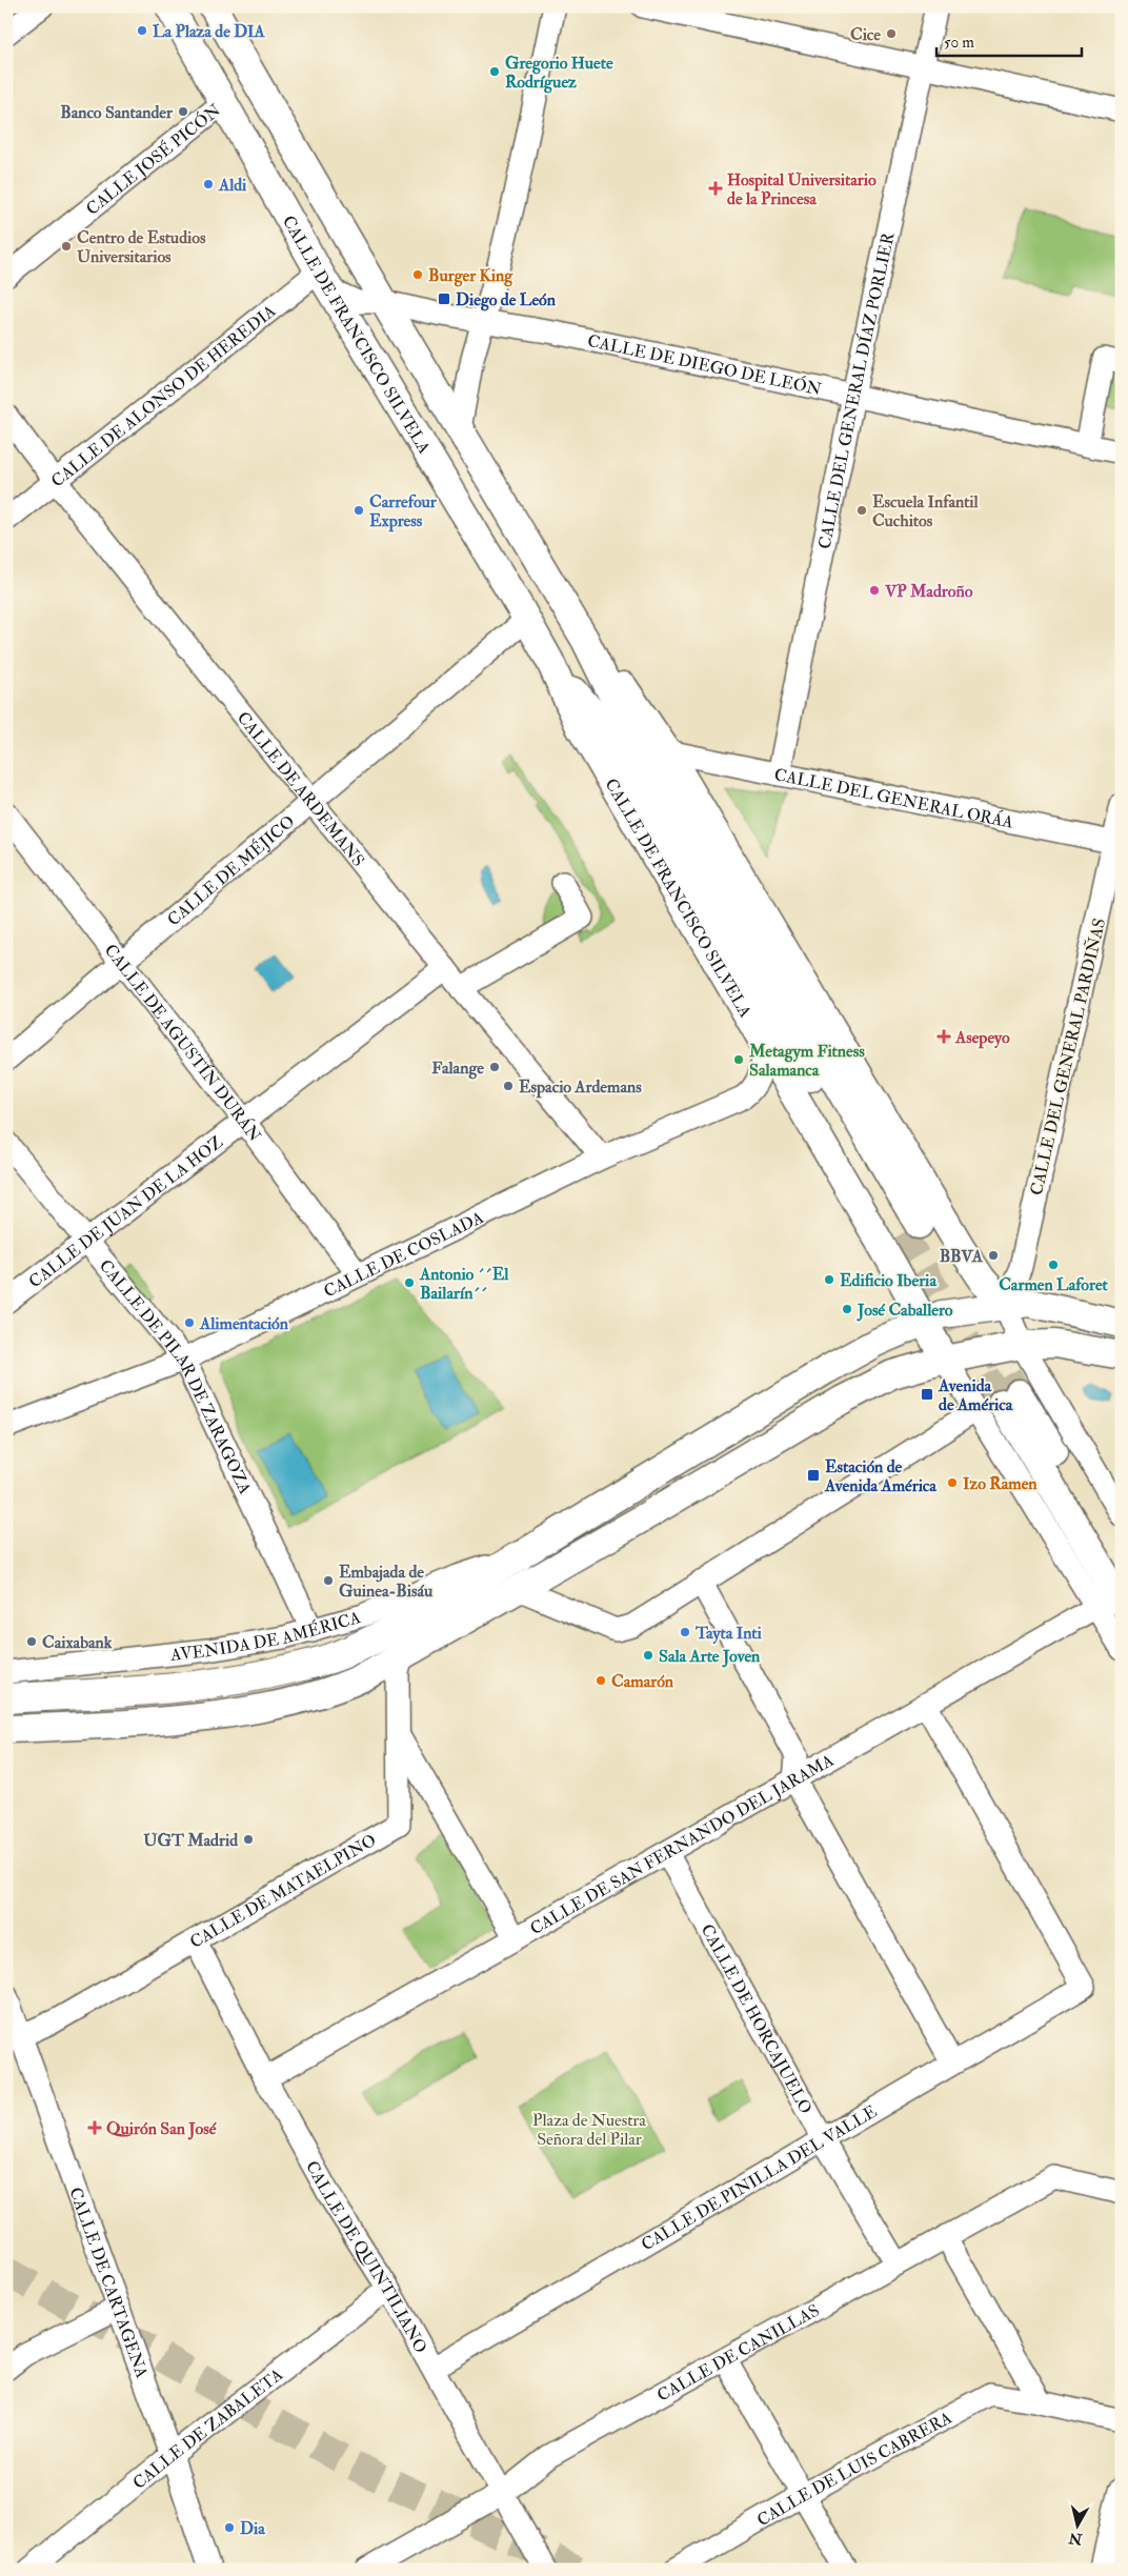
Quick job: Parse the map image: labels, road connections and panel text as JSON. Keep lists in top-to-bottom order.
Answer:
{
  "streets": {
    "main road": ["CALLE DE FRANCISCO SILVELA", "AVENIDA DE AMÉRICA"],
    "street": [
      "CALLE JOSÉ PICÓN",
      "CALLE DE DIEGO DE LEÓN",
      "CALLE DEL GENERAL DÍAZ PORLIER",
      "CALLE DE ALONSO DE HEREDIA",
      "CALLE DE ARDEMANS",
      "CALLE DEL GENERAL ORÁA",
      "CALLE DE MÉJICO",
      "CALLE DE AGUSTÍN DURÁN",
      "CALLE DEL GENERAL PARDIÑAS",
      "CALLE DE JUAN DE LA HOZ",
      "CALLE DE COSLADA",
      "CALLE DE PILAR DE ZARAGOZA",
      "CALLE DE SAN FERNANDO DEL JARAMA",
      "CALLE DE MATAELPINO",
      "CALLE DE HORCAJUELO",
      "CALLE DE PINILLA DEL VALLE",
      "CALLE DE QUINTILIANO",
      "CALLE DE CARTAGENA",
      "CALLE DE CANILLAS",
      "CALLE DE ZABALETA",
      "CALLE DE LUIS CABRERA"
    ]
  },
  "crossings": [
    ["CALLE JOSÉ PICÓN", "CALLE DE FRANCISCO SILVELA"],
    ["CALLE DE FRANCISCO SILVELA", "CALLE DE DIEGO DE LEÓN"],
    ["CALLE DE FRANCISCO SILVELA", "CALLE DE ALONSO DE HEREDIA"],
    ["CALLE DE FRANCISCO SILVELA", "CALLE DEL GENERAL ORÁA"],
    ["CALLE DE FRANCISCO SILVELA", "CALLE DE MÉJICO"],
    ["CALLE DE FRANCISCO SILVELA", "CALLE DEL GENERAL PARDIÑAS"],
    ["CALLE DE FRANCISCO SILVELA", "CALLE DE COSLADA"],
    ["CALLE DE FRANCISCO SILVELA", "AVENIDA DE AMÉRICA"],
    ["CALLE DE FRANCISCO SILVELA", "CALLE DE SAN FERNANDO DEL JARAMA"],
    ["CALLE DE DIEGO DE LEÓN", "CALLE DEL GENERAL DÍAZ PORLIER"],
    ["CALLE DE DIEGO DE LEÓN", "CALLE DE ALONSO DE HEREDIA"],
    ["CALLE DEL GENERAL DÍAZ PORLIER", "CALLE DEL GENERAL ORÁA"],
    ["CALLE DE ALONSO DE HEREDIA", "CALLE DE ARDEMANS"],
    ["CALLE DE ARDEMANS", "CALLE DE MÉJICO"],
    ["CALLE DE ARDEMANS", "CALLE DE JUAN DE LA HOZ"],
    ["CALLE DE ARDEMANS", "CALLE DE COSLADA"],
    ["CALLE DEL GENERAL ORÁA", "CALLE DEL GENERAL PARDIÑAS"],
    ["CALLE DE MÉJICO", "CALLE DE AGUSTÍN DURÁN"],
    ["CALLE DE AGUSTÍN DURÁN", "CALLE DE JUAN DE LA HOZ"],
    ["CALLE DE AGUSTÍN DURÁN", "CALLE DE COSLADA"],
    ["CALLE DEL GENERAL PARDIÑAS", "AVENIDA DE AMÉRICA"],
    ["CALLE DE JUAN DE LA HOZ", "CALLE DE PILAR DE ZARAGOZA"],
    ["CALLE DE COSLADA", "CALLE DE PILAR DE ZARAGOZA"],
    ["CALLE DE PILAR DE ZARAGOZA", "AVENIDA DE AMÉRICA"],
    ["CALLE DE SAN FERNANDO DEL JARAMA", "CALLE DE HORCAJUELO"],
    ["CALLE DE SAN FERNANDO DEL JARAMA", "CALLE DE PINILLA DEL VALLE"],
    ["CALLE DE SAN FERNANDO DEL JARAMA", "CALLE DE QUINTILIANO"],
    ["CALLE DE MATAELPINO", "CALLE DE QUINTILIANO"],
    ["CALLE DE MATAELPINO", "CALLE DE CARTAGENA"],
    ["CALLE DE HORCAJUELO", "CALLE DE PINILLA DEL VALLE"],
    ["CALLE DE HORCAJUELO", "CALLE DE CANILLAS"],
    ["CALLE DE PINILLA DEL VALLE", "CALLE DE QUINTILIANO"],
    ["CALLE DE QUINTILIANO", "CALLE DE CANILLAS"],
    ["CALLE DE QUINTILIANO", "CALLE DE ZABALETA"],
    ["CALLE DE CARTAGENA", "CALLE DE ZABALETA"]
  ],
  "parks": ["Plaza de Nuestra Señora del Pilar"],
  "places": {
    "other": [
      "La Plaza de DIA",
      "Cice",
      "Gregorio Huete Rodríguez",
      "Banco Santander",
      "Aldi",
      "Centro de Estudios Universitarios",
      "Burger King",
      "Carrefour Express",
      "Escuela Infantil Cuchitos",
      "VP Madroño",
      "Metagym Fitness Salamanca",
      "Falange",
      "Espacio Ardemans",
      "BBVA",
      "Carmen Laforet",
      "Edificio Iberia",
      "Antonio ´´El Bailarín´´",
      "José Caballero",
      "Alimentación",
      "Izo Ramen",
      "Embajada de Guinea-Bisáu",
      "Tayta Inti",
      "Caixabank",
      "Sala Arte Joven",
      "Camarón",
      "UGT Madrid",
      "Dia"
    ],
    "health": ["Hospital Universitario de la Princesa", "Asepeyo", "Quirón San José"],
    "transit": ["Diego de León", "Avenida de América", "Estación de Avenida América"]
  },
  "scale_bar": "50 m",
  "north": "bottom"
}
